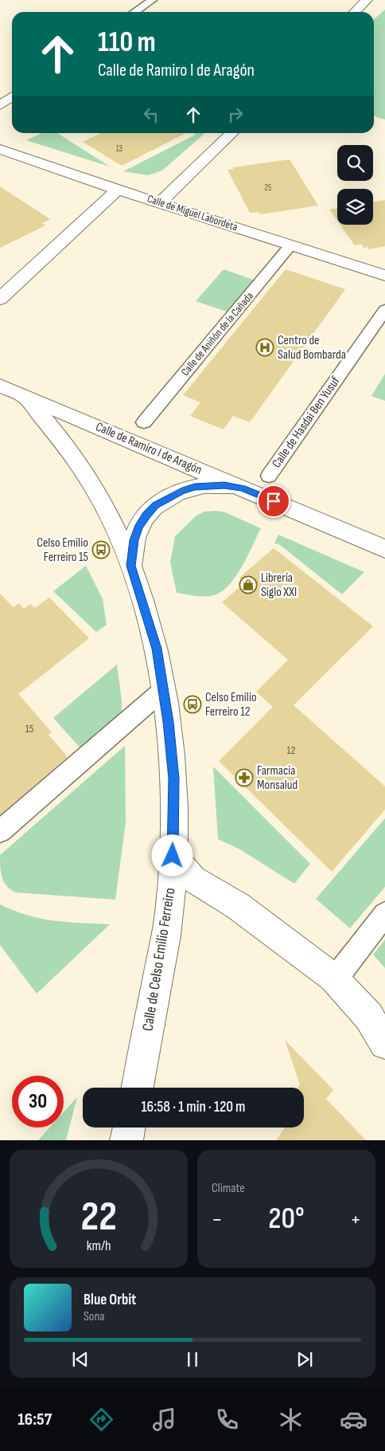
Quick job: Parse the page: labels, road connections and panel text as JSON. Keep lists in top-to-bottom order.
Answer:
{
  "streets": {
    "street": [
      "Calle de Miguel Labordeta",
      "Calle de Aniñón de la Cañada",
      "Calle de Hasdai Ben Yusuf",
      "Calle de Ramiro I de Aragón",
      "Calle de Celso Emilio Ferreiro"
    ]
  },
  "crossings": [
    ["Calle de Miguel Labordeta", "Calle de Aniñón de la Cañada"],
    ["Calle de Ramiro I de Aragón", "Calle de Celso Emilio Ferreiro"]
  ],
  "places": {
    "hospital": ["Centro de Salud Bombarda"],
    "bus stop": ["Celso Emilio Ferreiro 15", "Celso Emilio Ferreiro 12"],
    "shop": ["Librería Siglo XXI"],
    "pharmacy": ["Farmacia Monsalud"]
  },
  "house_numbers": [
    "13",
    "25",
    "15",
    "12"
  ],
  "page": {
    "turn": ["110 m", "Calle de Ramiro I de Aragón"],
    "limit": "30",
    "trip": "16:58 · 1 min · 120 m",
    "tile": "Climate",
    "heat": ["−", "20°", "+"],
    "song": ["Blue Orbit", "Sona"],
    "tabs": "16:57",
    "gauge": ["22", "km/h"]
  }
}
